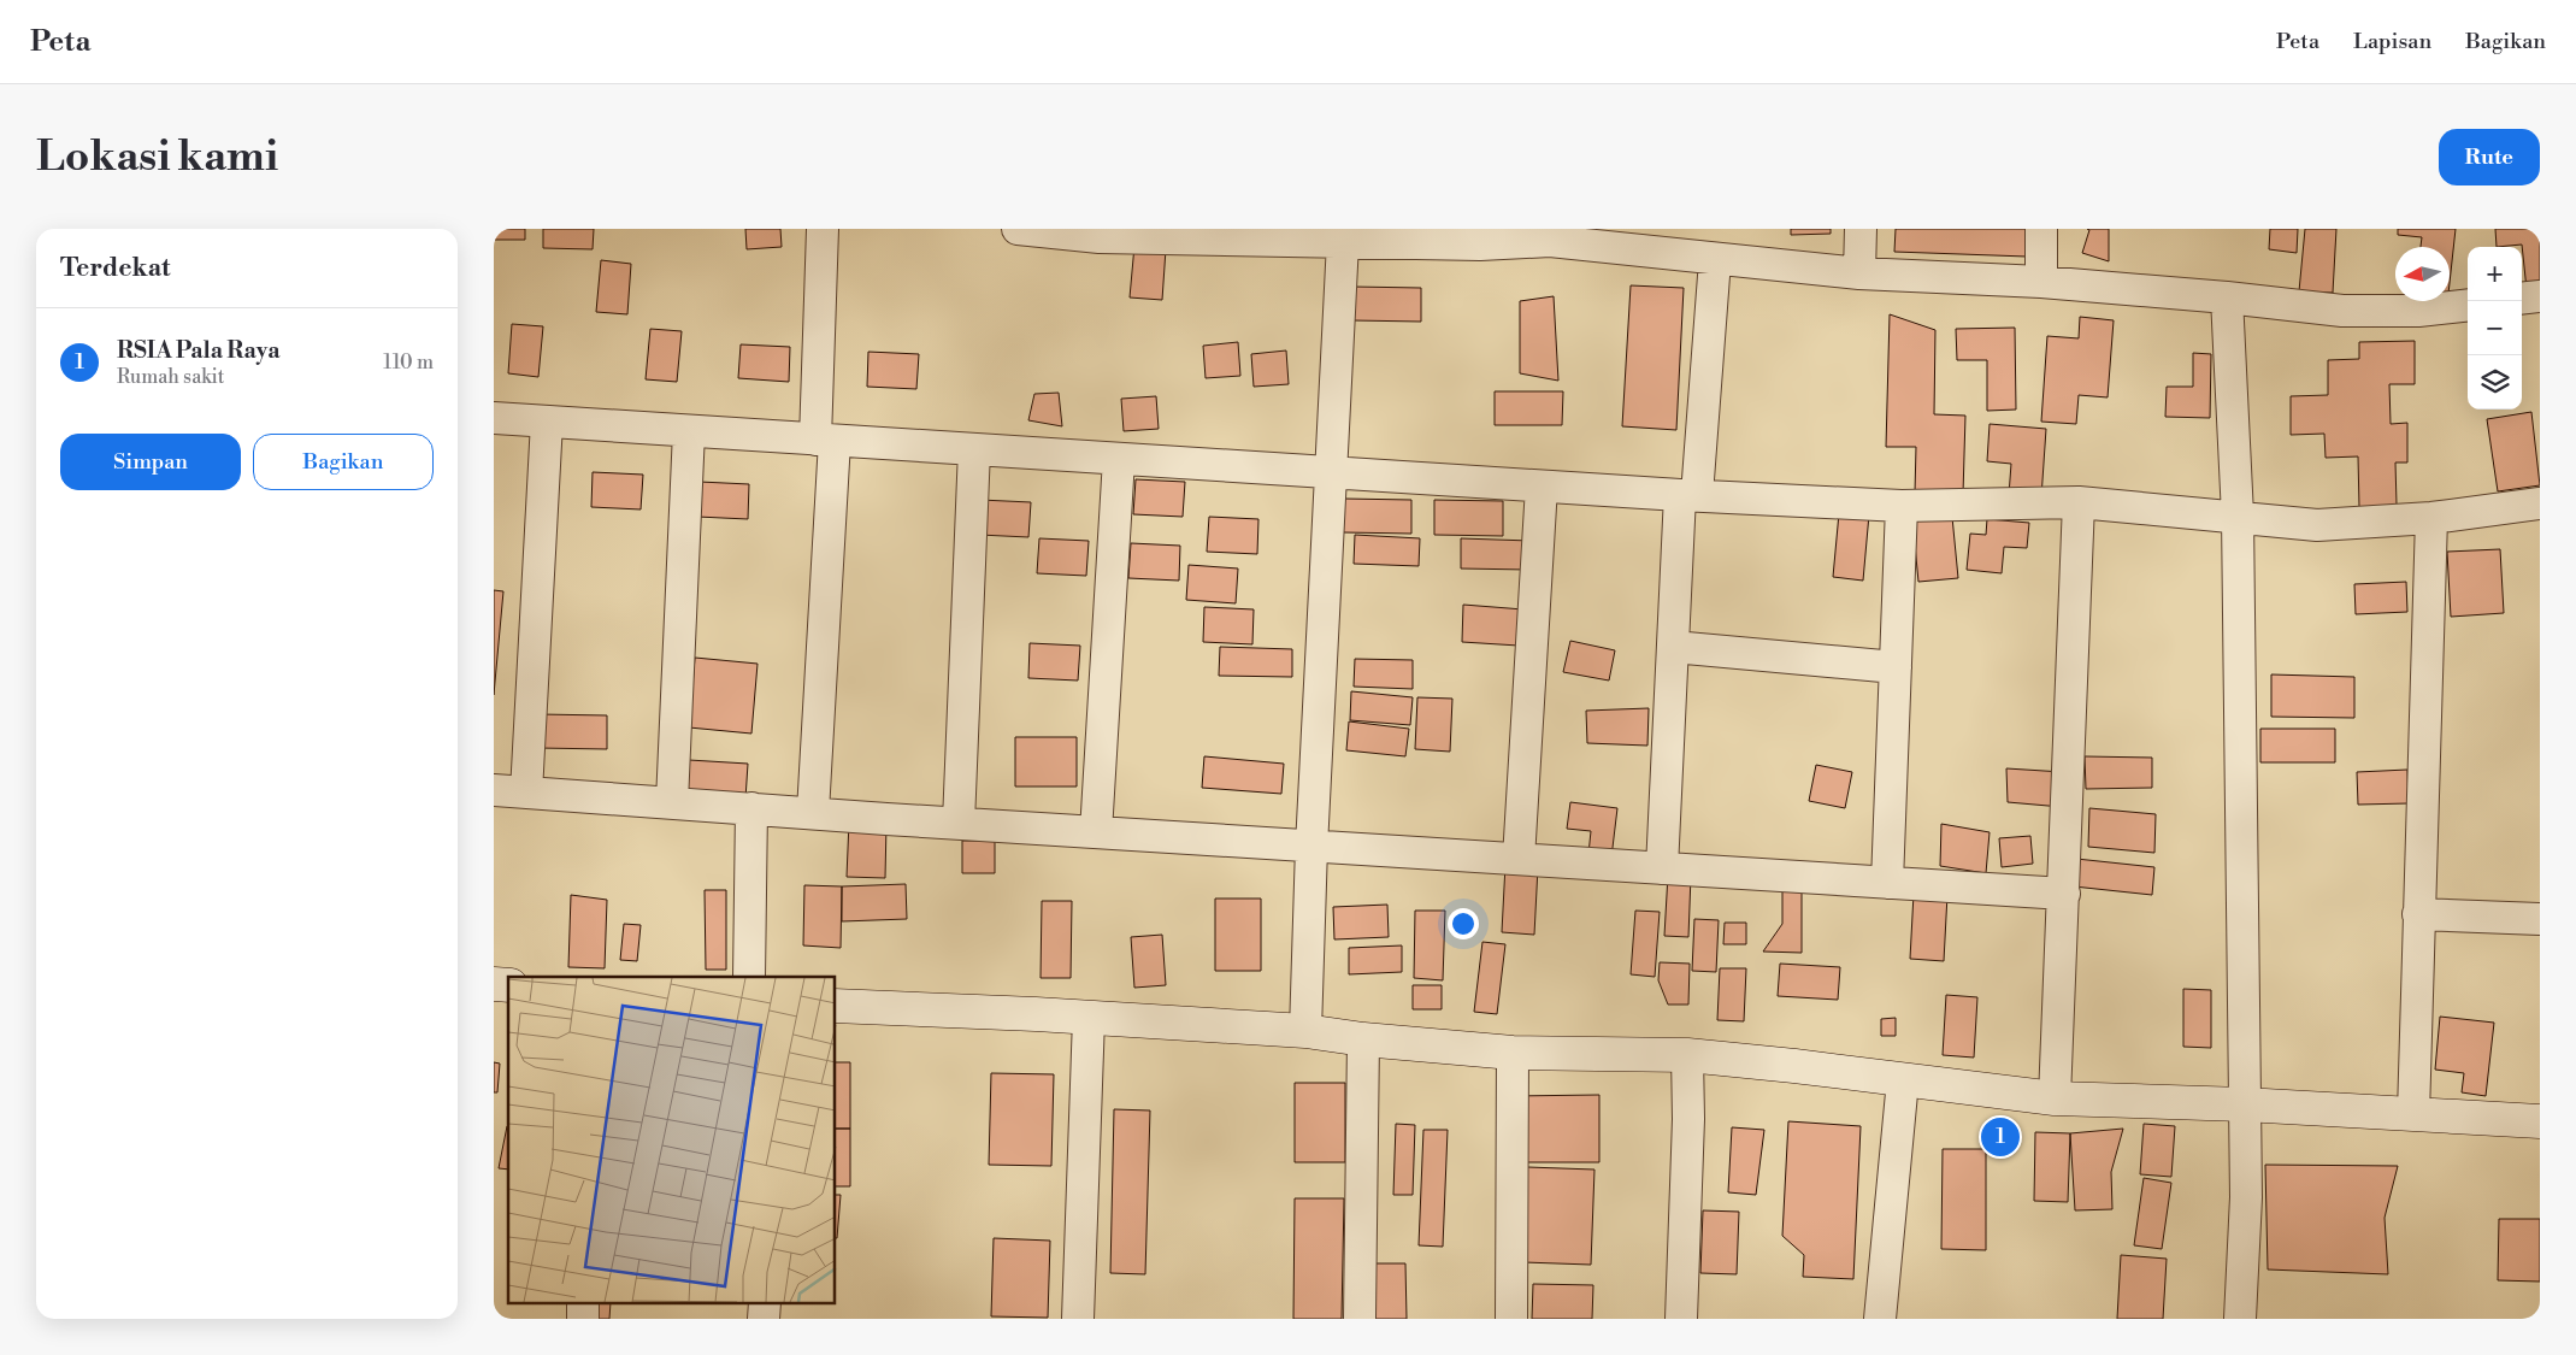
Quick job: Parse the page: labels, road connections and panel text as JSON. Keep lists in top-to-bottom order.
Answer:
{
  "north": "left",
  "page": {
    "header": "Peta",
    "nav": ["Peta", "Lapisan", "Bagikan"],
    "buttons": [
      "Rute",
      ["Simpan", "Bagikan"]
    ],
    "title": "Lokasi kami",
    "heading": "Terdekat",
    "map_buttons": ["+", "−"],
    "list": [
      {
        "mark": "1",
        "name": "RSIA Pala Raya",
        "note": "Rumah sakit",
        "value": "110 m"
      }
    ],
    "pins": "1"
  }
}
